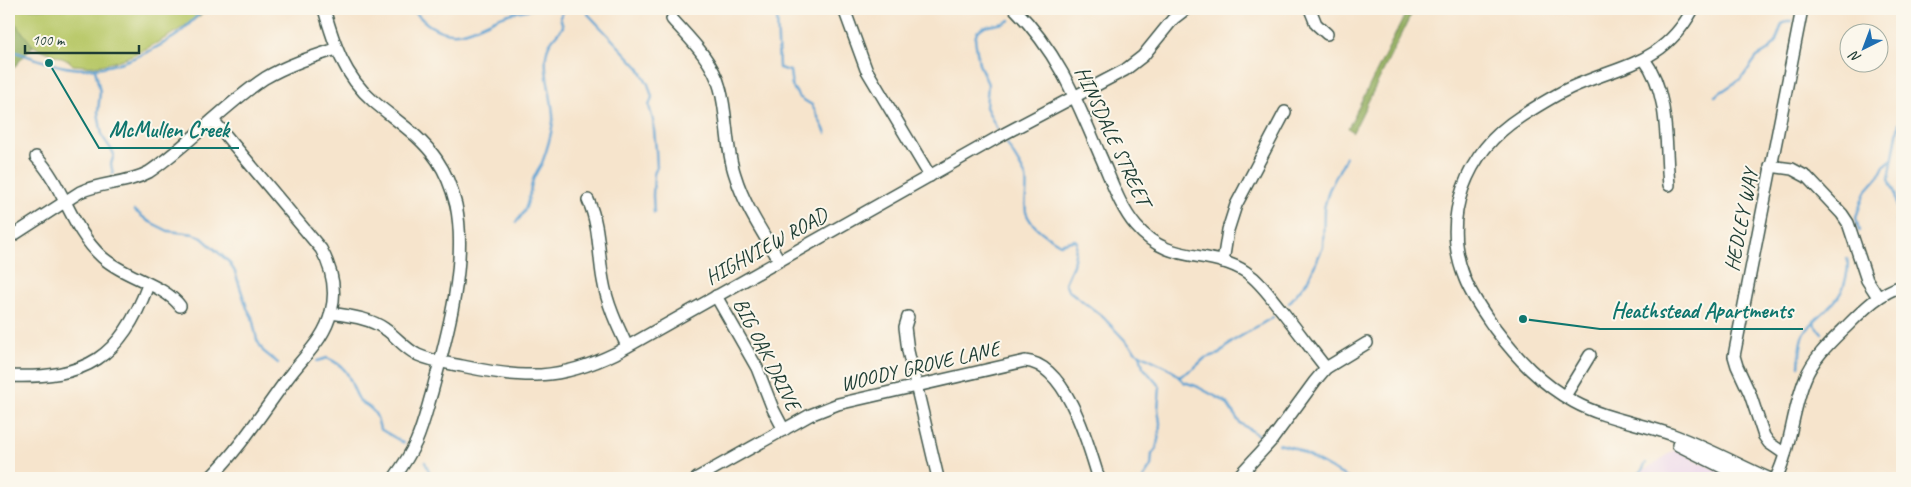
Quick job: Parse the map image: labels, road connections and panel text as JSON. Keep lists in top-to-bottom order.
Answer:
{
  "streets": {
    "street": [
      "HINSDALE STREET",
      "HEDLEY WAY",
      "HIGHVIEW ROAD",
      "BIG OAK DRIVE",
      "WOODY GROVE LANE"
    ]
  },
  "crossings": [
    ["HINSDALE STREET", "HIGHVIEW ROAD"],
    ["HIGHVIEW ROAD", "BIG OAK DRIVE"],
    ["BIG OAK DRIVE", "WOODY GROVE LANE"]
  ],
  "places": ["McMullen Creek", "Heathstead Apartments"],
  "scale_bar": "100 m",
  "north": "bottom left"
}
